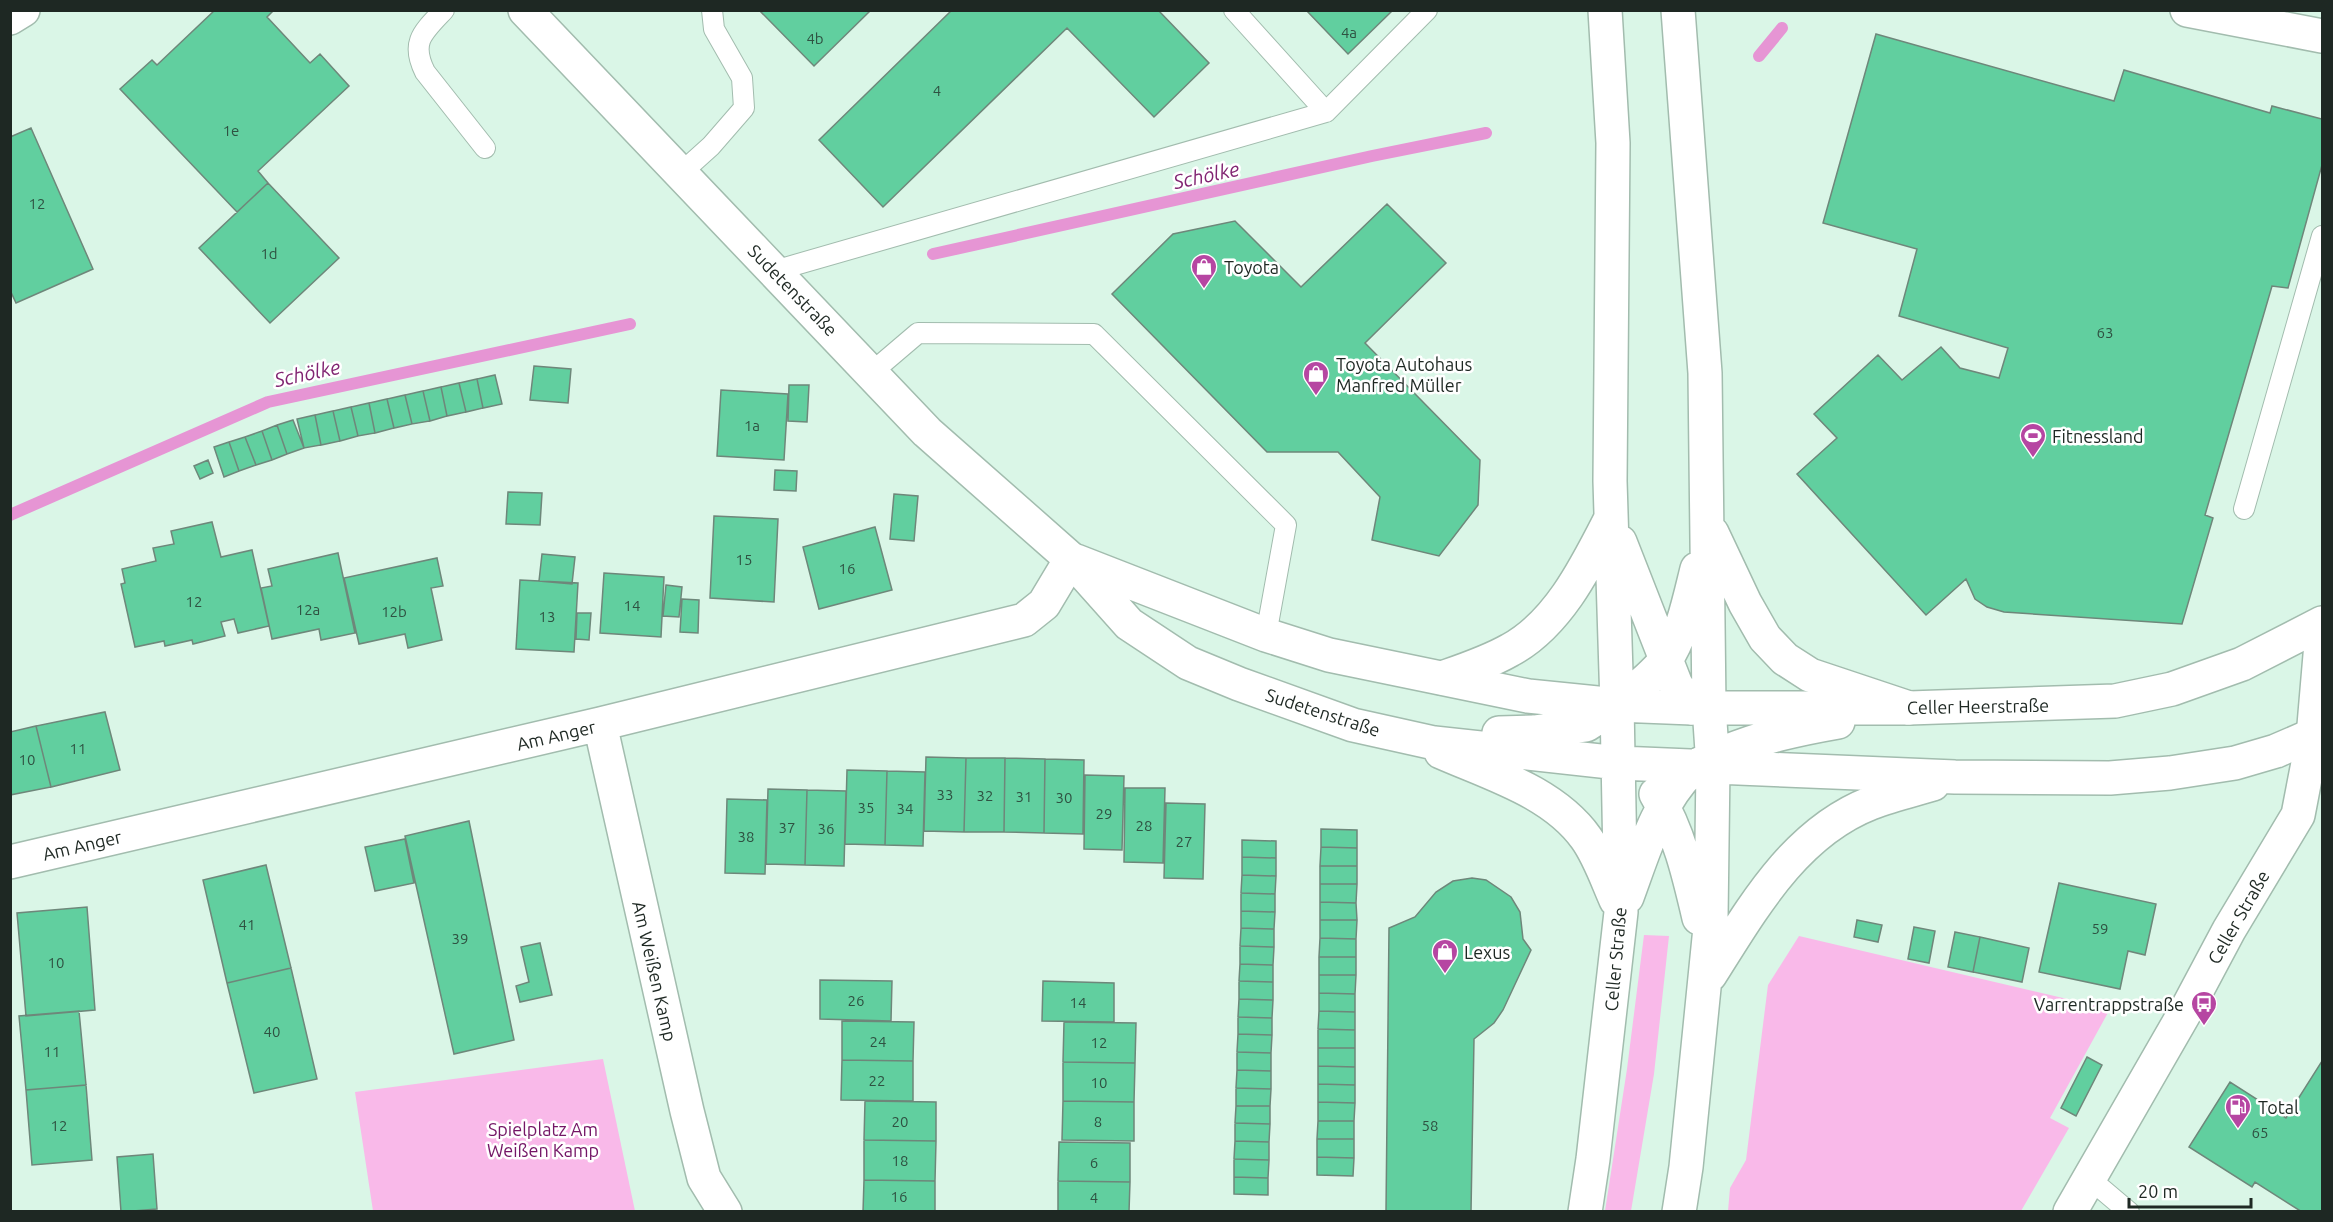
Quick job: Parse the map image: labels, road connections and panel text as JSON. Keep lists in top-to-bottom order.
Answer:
{
  "streets": {
    "main road": [
      "Sudetenstraße",
      "Celler Heerstraße",
      "Am Anger",
      "Celler Straße",
      "Am Weißen Kamp"
    ]
  },
  "crossings": [
    ["Sudetenstraße", "Celler Heerstraße"],
    ["Sudetenstraße", "Am Anger"],
    ["Sudetenstraße", "Celler Straße"],
    ["Celler Heerstraße", "Celler Straße"],
    ["Am Anger", "Am Weißen Kamp"]
  ],
  "water": ["Schölke"],
  "parks": ["Spielplatz Am Weißen Kamp"],
  "places": {
    "shop": ["Toyota", "Toyota Autohaus Manfred Müller", "Lexus"],
    "sports": ["Fitnessland"],
    "bus stop": ["Varrentrappstraße"],
    "fuel station": ["Total"]
  },
  "house_numbers": [
    "4a",
    "4b",
    "4",
    "1e",
    "12",
    "1d",
    "63",
    "1a",
    "15",
    "16",
    "12",
    "14",
    "12a",
    "12b",
    "13",
    "11",
    "10",
    "33",
    "32",
    "31",
    "30",
    "35",
    "34",
    "29",
    "28",
    "37",
    "36",
    "38",
    "27",
    "41",
    "59",
    "39",
    "10",
    "26",
    "14",
    "40",
    "24",
    "12",
    "11",
    "22",
    "10",
    "20",
    "8",
    "12",
    "58",
    "65",
    "18",
    "6",
    "16",
    "4"
  ],
  "scale_bar": "20 m"
}
